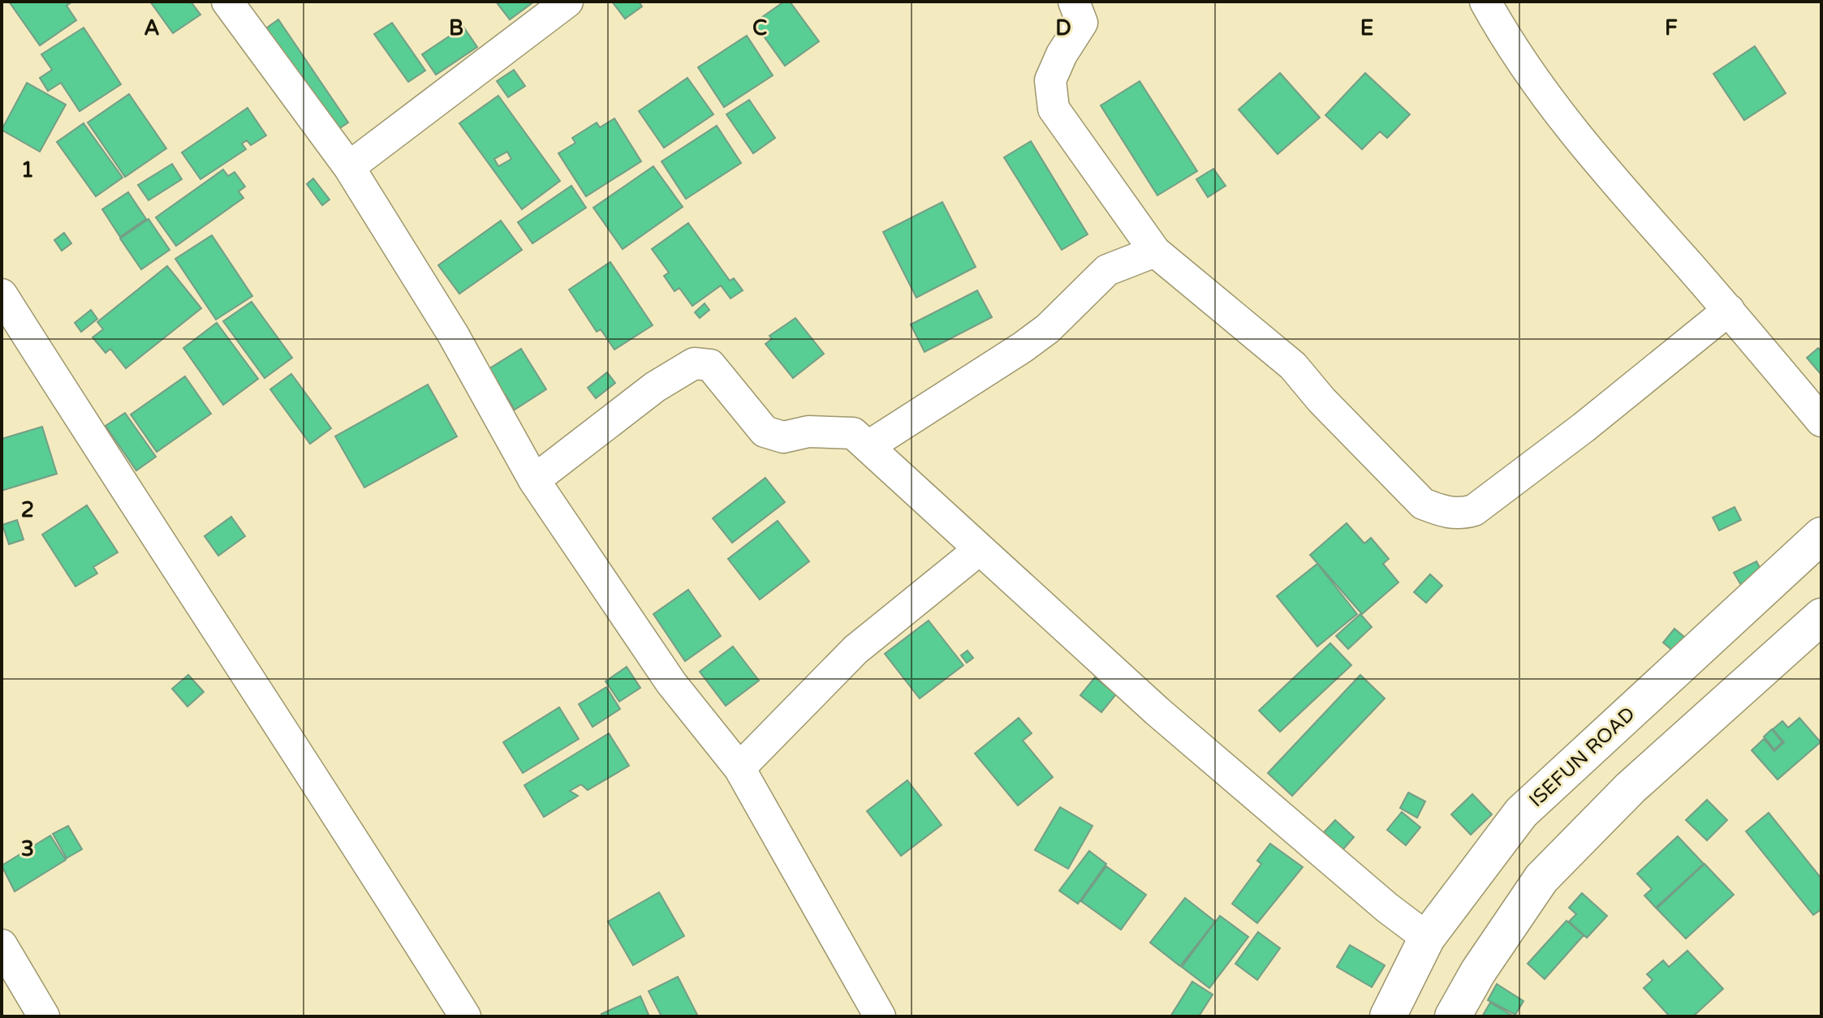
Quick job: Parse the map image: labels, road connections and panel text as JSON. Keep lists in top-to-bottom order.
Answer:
{
  "streets": {
    "street": ["ISEFUN ROAD"]
  },
  "grid": {
    "columns": [
      "A",
      "B",
      "C",
      "D",
      "E",
      "F"
    ],
    "rows": ["1", "2", "3"]
  }
}
